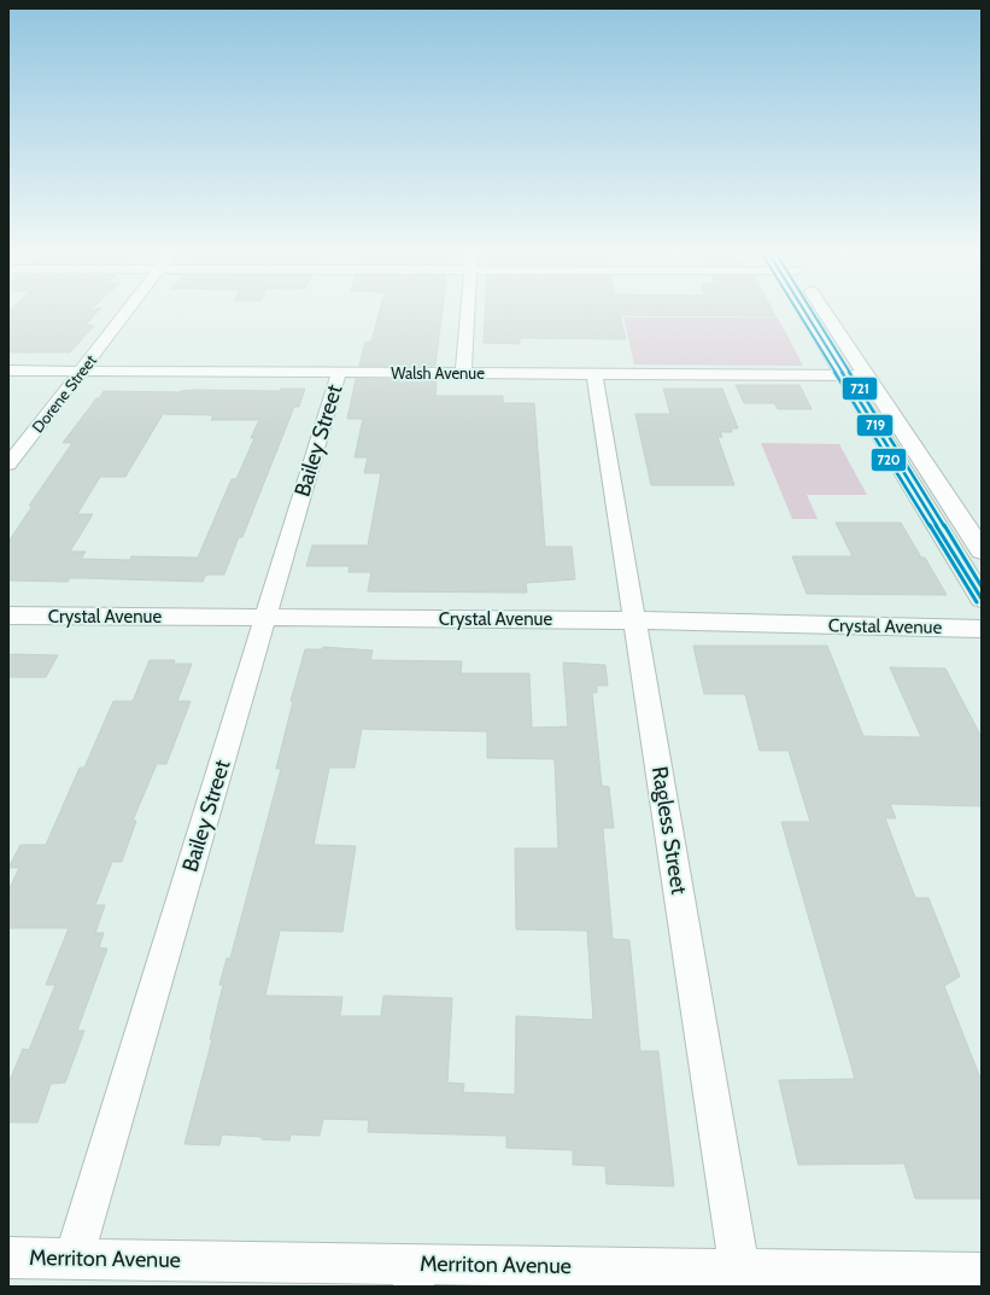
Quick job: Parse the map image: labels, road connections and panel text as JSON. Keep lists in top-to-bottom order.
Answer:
{
  "streets": {
    "street": [
      "Walsh Avenue",
      "Dorene Street",
      "Bailey Street",
      "Crystal Avenue",
      "Ragless Street",
      "Merriton Avenue"
    ]
  },
  "crossings": [
    ["Walsh Avenue", "Dorene Street"],
    ["Walsh Avenue", "Bailey Street"],
    ["Walsh Avenue", "Ragless Street"],
    ["Bailey Street", "Crystal Avenue"],
    ["Bailey Street", "Merriton Avenue"],
    ["Crystal Avenue", "Ragless Street"],
    ["Ragless Street", "Merriton Avenue"]
  ],
  "lines": ["transit line 719", "transit line 720", "transit line 721"]
}
